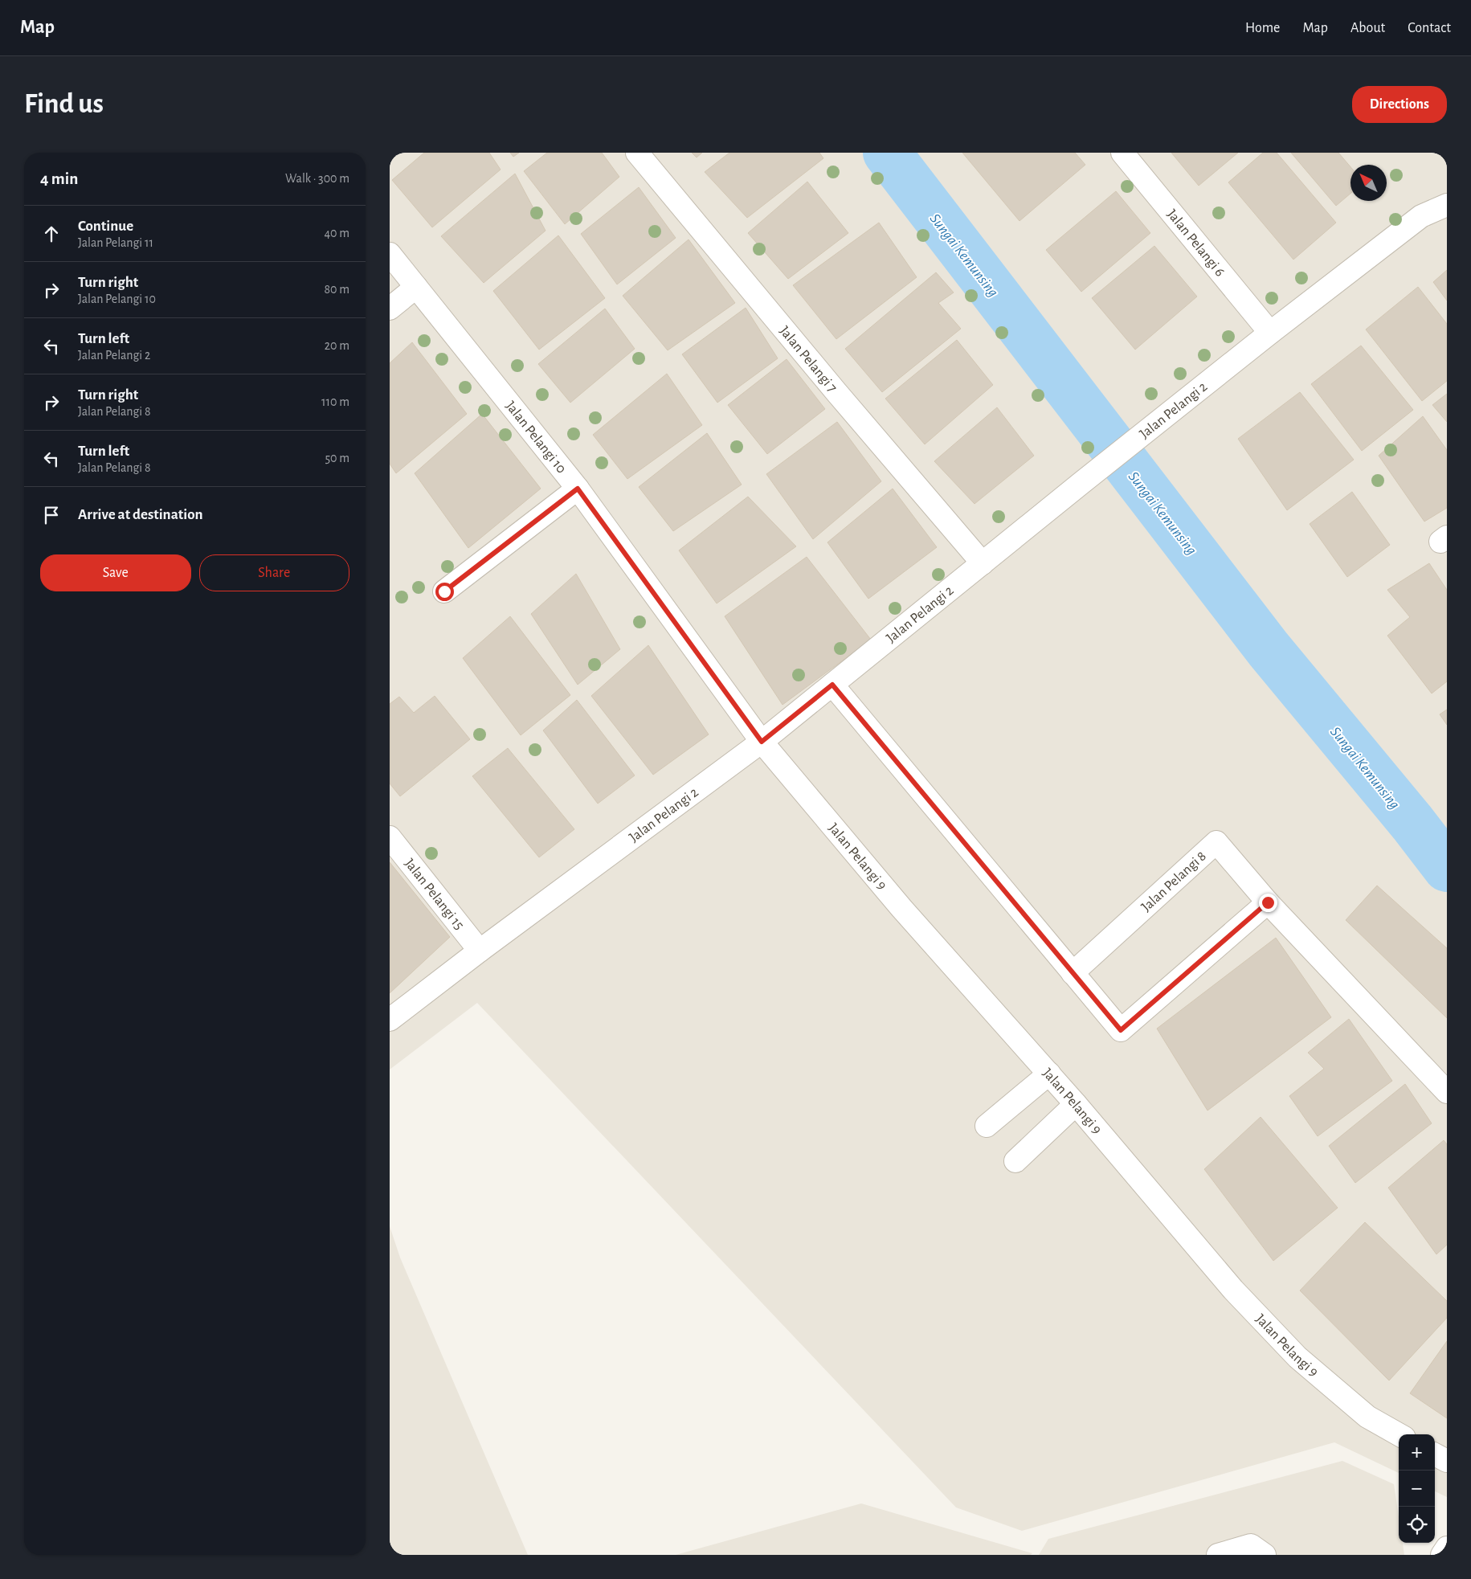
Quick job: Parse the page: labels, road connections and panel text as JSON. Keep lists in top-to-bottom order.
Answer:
{
  "streets": {
    "street": [
      "Jalan Pelangi 6",
      "Jalan Pelangi 7",
      "Jalan Pelangi 2",
      "Jalan Pelangi 10",
      "Jalan Pelangi 9",
      "Jalan Pelangi 8",
      "Jalan Pelangi 15"
    ]
  },
  "crossings": [
    ["Jalan Pelangi 6", "Jalan Pelangi 2"],
    ["Jalan Pelangi 7", "Jalan Pelangi 2"],
    ["Jalan Pelangi 2", "Jalan Pelangi 10"],
    ["Jalan Pelangi 2", "Jalan Pelangi 9"],
    ["Jalan Pelangi 2", "Jalan Pelangi 15"],
    ["Jalan Pelangi 10", "Jalan Pelangi 9"]
  ],
  "water": ["Sungai Kemunsing"],
  "north": "top left",
  "page": {
    "header": "Map",
    "nav": [
      "Home",
      "Map",
      "About",
      "Contact"
    ],
    "buttons": [
      "Directions",
      ["Save", "Share"]
    ],
    "title": "Find us",
    "heading": ["4 min", "Walk · 300 m"],
    "list": [
      ["Continue", "Jalan Pelangi 11", "40 m"],
      ["Turn right", "Jalan Pelangi 10", "80 m"],
      ["Turn left", "Jalan Pelangi 2", "20 m"],
      ["Turn right", "Jalan Pelangi 8", "110 m"],
      ["Turn left", "Jalan Pelangi 8", "50 m"],
      "Arrive at destination"
    ],
    "map_buttons": ["+", "−"]
  }
}
